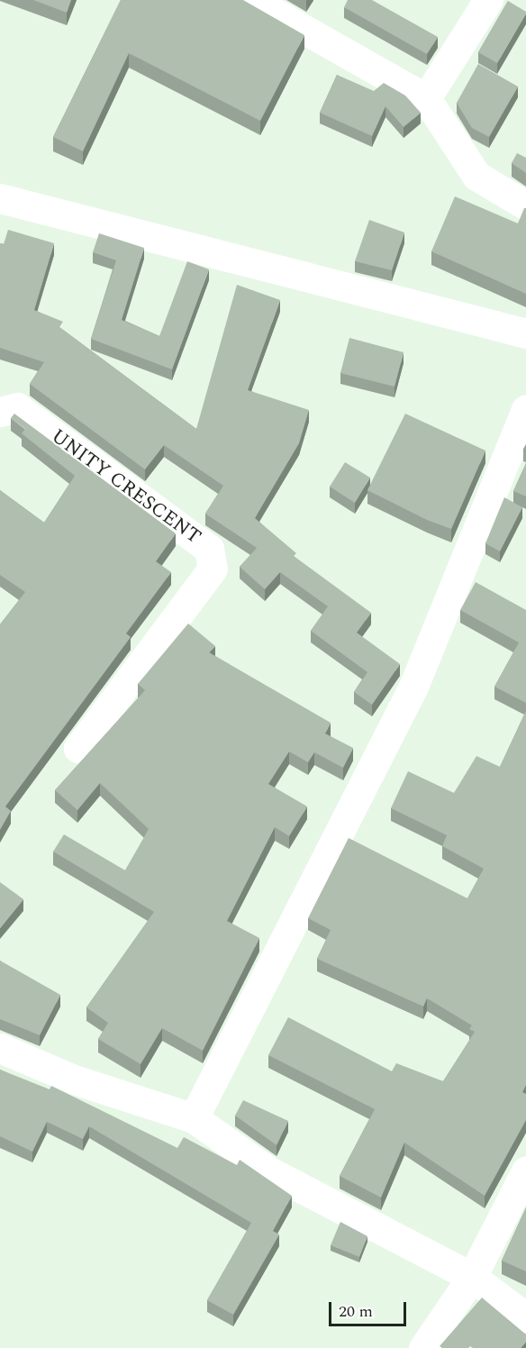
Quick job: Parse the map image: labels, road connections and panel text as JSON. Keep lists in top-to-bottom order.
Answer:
{
  "streets": {
    "street": ["UNITY CRESCENT"]
  },
  "scale_bar": "20 m"
}
